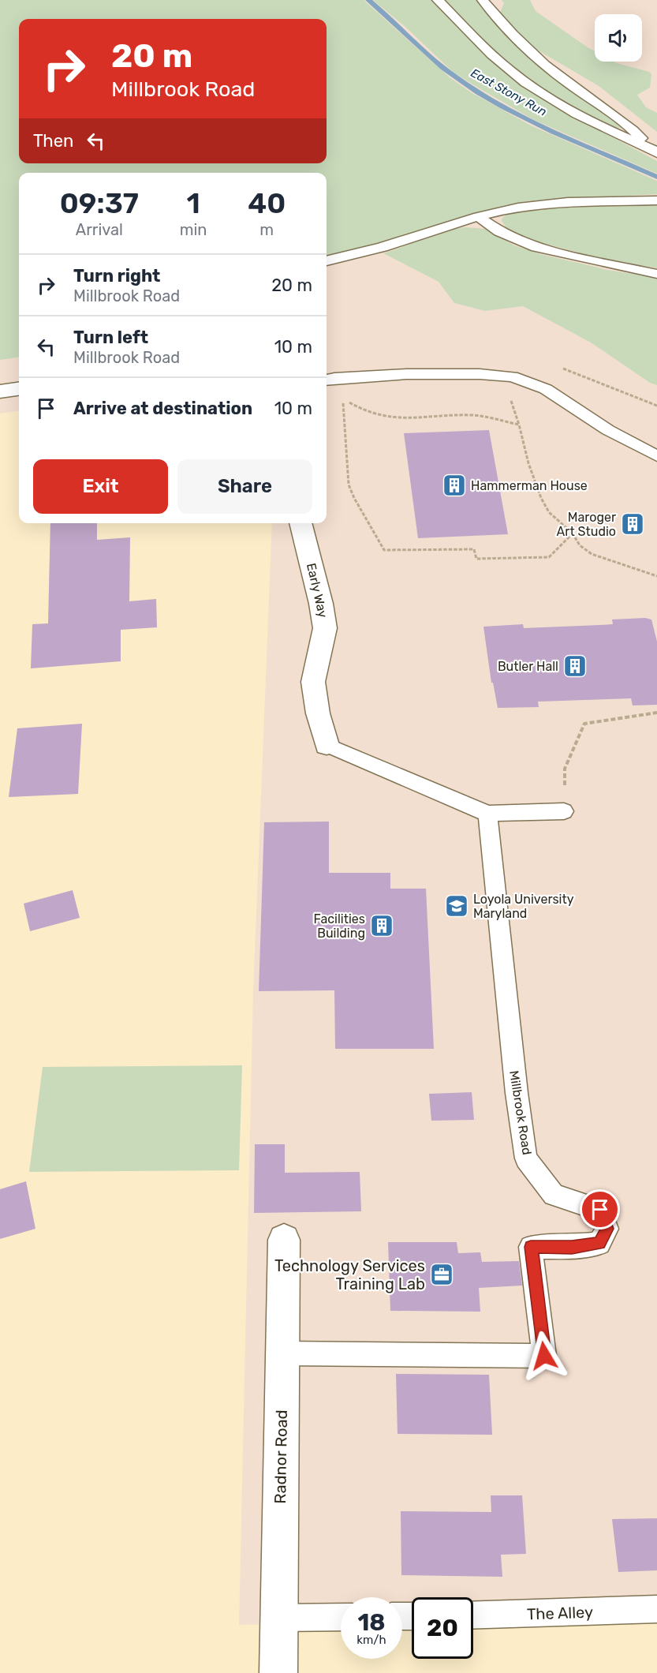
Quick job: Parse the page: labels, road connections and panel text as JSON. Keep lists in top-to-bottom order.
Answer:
{
  "streets": {
    "street": ["Early Way", "Radnor Road"],
    "lane": ["Millbrook Road", "The Alley"]
  },
  "crossings": [
    ["Millbrook Road", "Radnor Road"]
  ],
  "water": ["East Stony Run"],
  "places": {
    "building": [
      "Hammerman House",
      "Maroger Art Studio",
      "Butler Hall",
      "Facilities Building"
    ],
    "school or university": ["Loyola University Maryland"],
    "office": ["Technology Services Training Lab"]
  },
  "page": {
    "turn": ["20 m", "Millbrook Road"],
    "then": "Then",
    "eta": [
      "09:37",
      "Arrival",
      "1",
      "min",
      "40",
      "m"
    ],
    "list": [
      {
        "name": "Turn right",
        "note": "Millbrook Road",
        "value": "20 m"
      },
      {
        "name": "Turn left",
        "note": "Millbrook Road",
        "value": "10 m"
      },
      {
        "name": "Arrive at destination",
        "value": "10 m"
      }
    ],
    "buttons": ["Exit", "Share"],
    "speed": "18 km/h",
    "limit": "20"
  }
}
